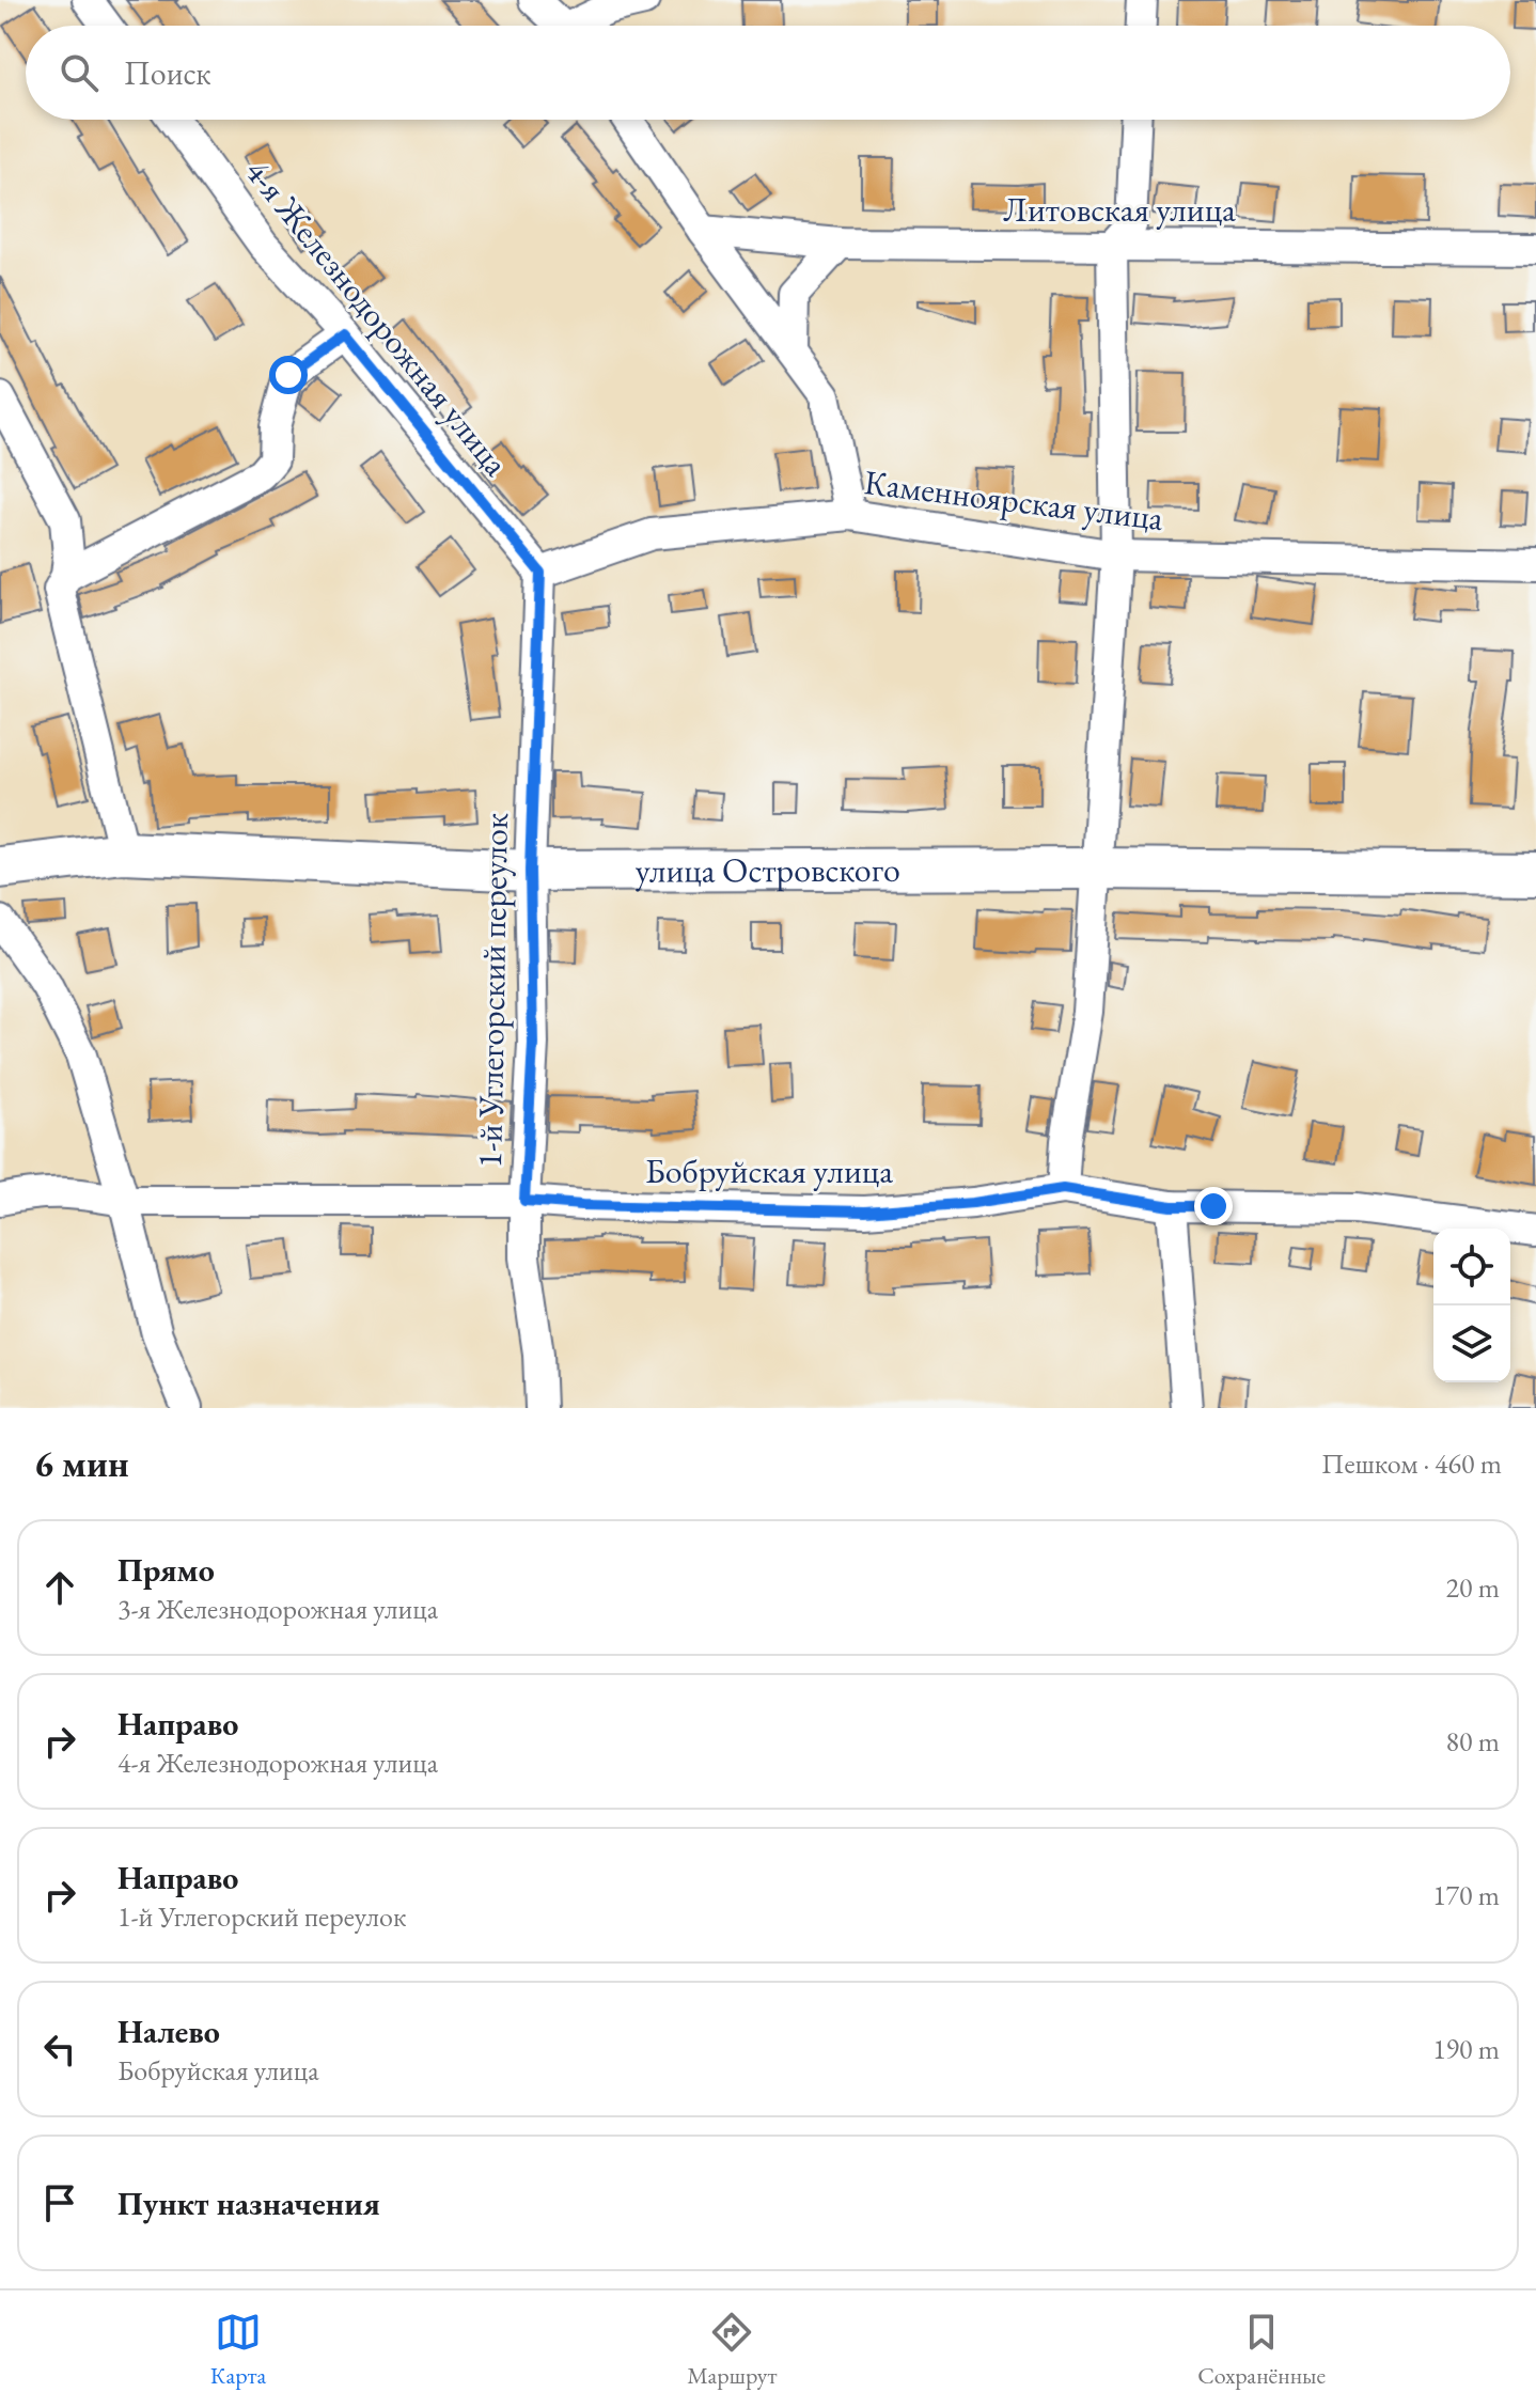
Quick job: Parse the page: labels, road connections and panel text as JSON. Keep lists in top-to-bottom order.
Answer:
{
  "streets": {
    "street": [
      "Литовская улица",
      "4-я Железнодорожная улица",
      "Каменноярская улица",
      "улица Островского",
      "1-й Углегорский переулок",
      "Бобруйская улица"
    ]
  },
  "crossings": [
    ["4-я Железнодорожная улица", "Каменноярская улица"],
    ["4-я Железнодорожная улица", "1-й Углегорский переулок"],
    ["Каменноярская улица", "1-й Углегорский переулок"],
    ["улица Островского", "1-й Углегорский переулок"],
    ["1-й Углегорский переулок", "Бобруйская улица"]
  ],
  "page": {
    "search": "Поиск",
    "heading": ["6 мин", "Пешком · 460 m"],
    "list": [
      ["Прямо", "3-я Железнодорожная улица", "20 m"],
      ["Направо", "4-я Железнодорожная улица", "80 m"],
      ["Направо", "1-й Углегорский переулок", "170 m"],
      ["Налево", "Бобруйская улица", "190 m"],
      "Пункт назначения"
    ],
    "nav": ["Карта", "Маршрут", "Сохранённые"]
  }
}
